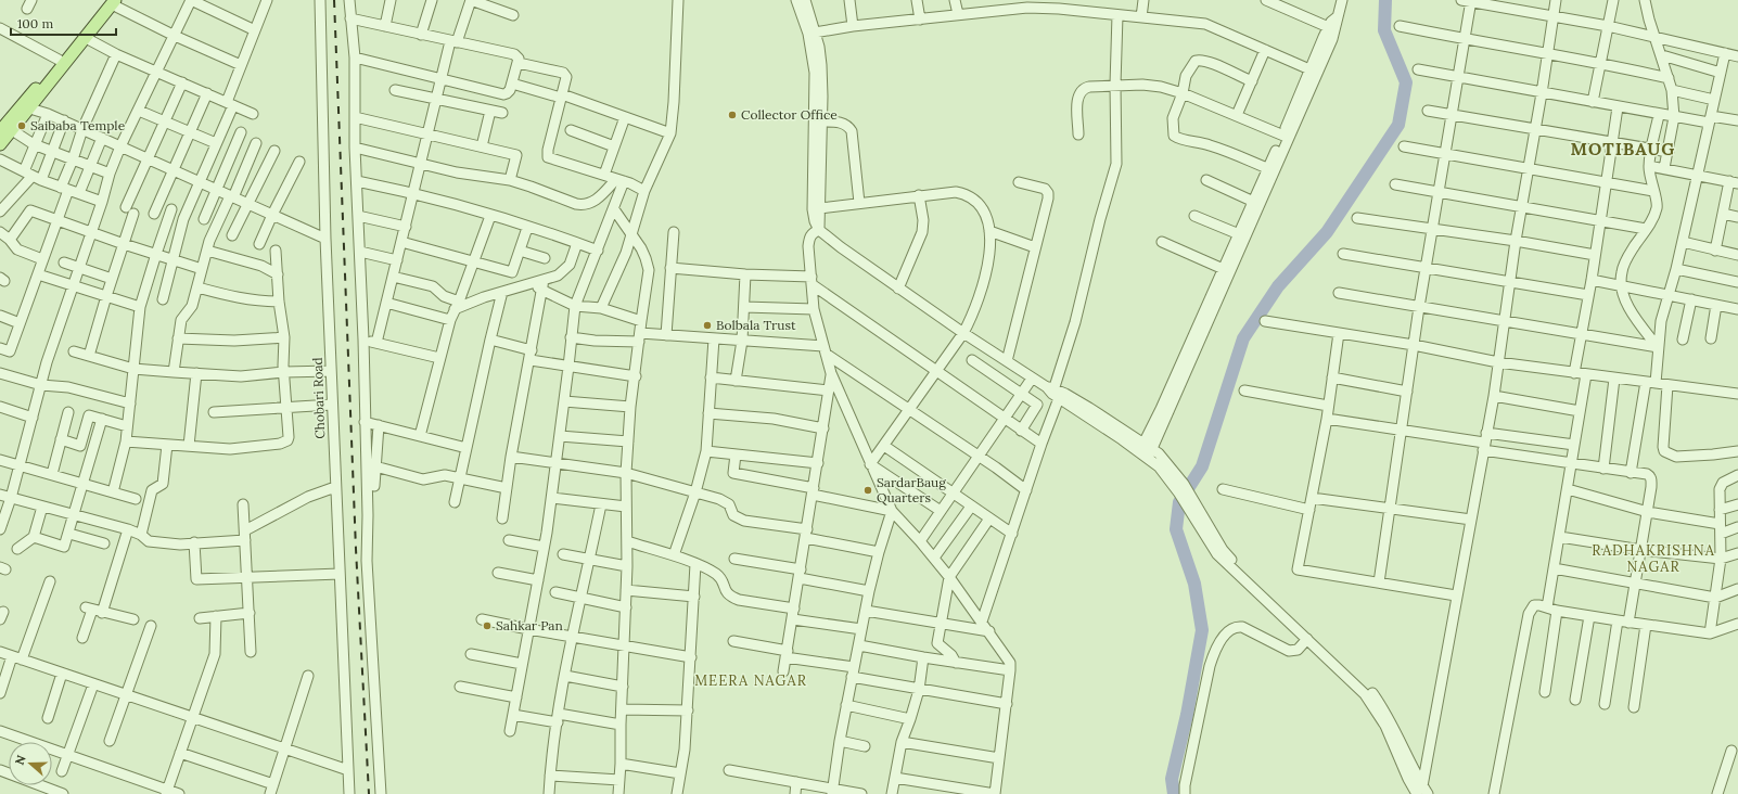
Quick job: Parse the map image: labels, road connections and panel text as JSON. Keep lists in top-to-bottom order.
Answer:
{
  "streets": {
    "street": ["Chobari Road"]
  },
  "districts": ["MOTIBAUG", "RADHAKRISHNA NAGAR", "MEERA NAGAR"],
  "places": [
    "Collector Office",
    "Saibaba Temple",
    "Bolbala Trust",
    "SardarBaug Quarters",
    "Sahkar Pan"
  ],
  "scale_bar": "100 m",
  "north": "left"
}
